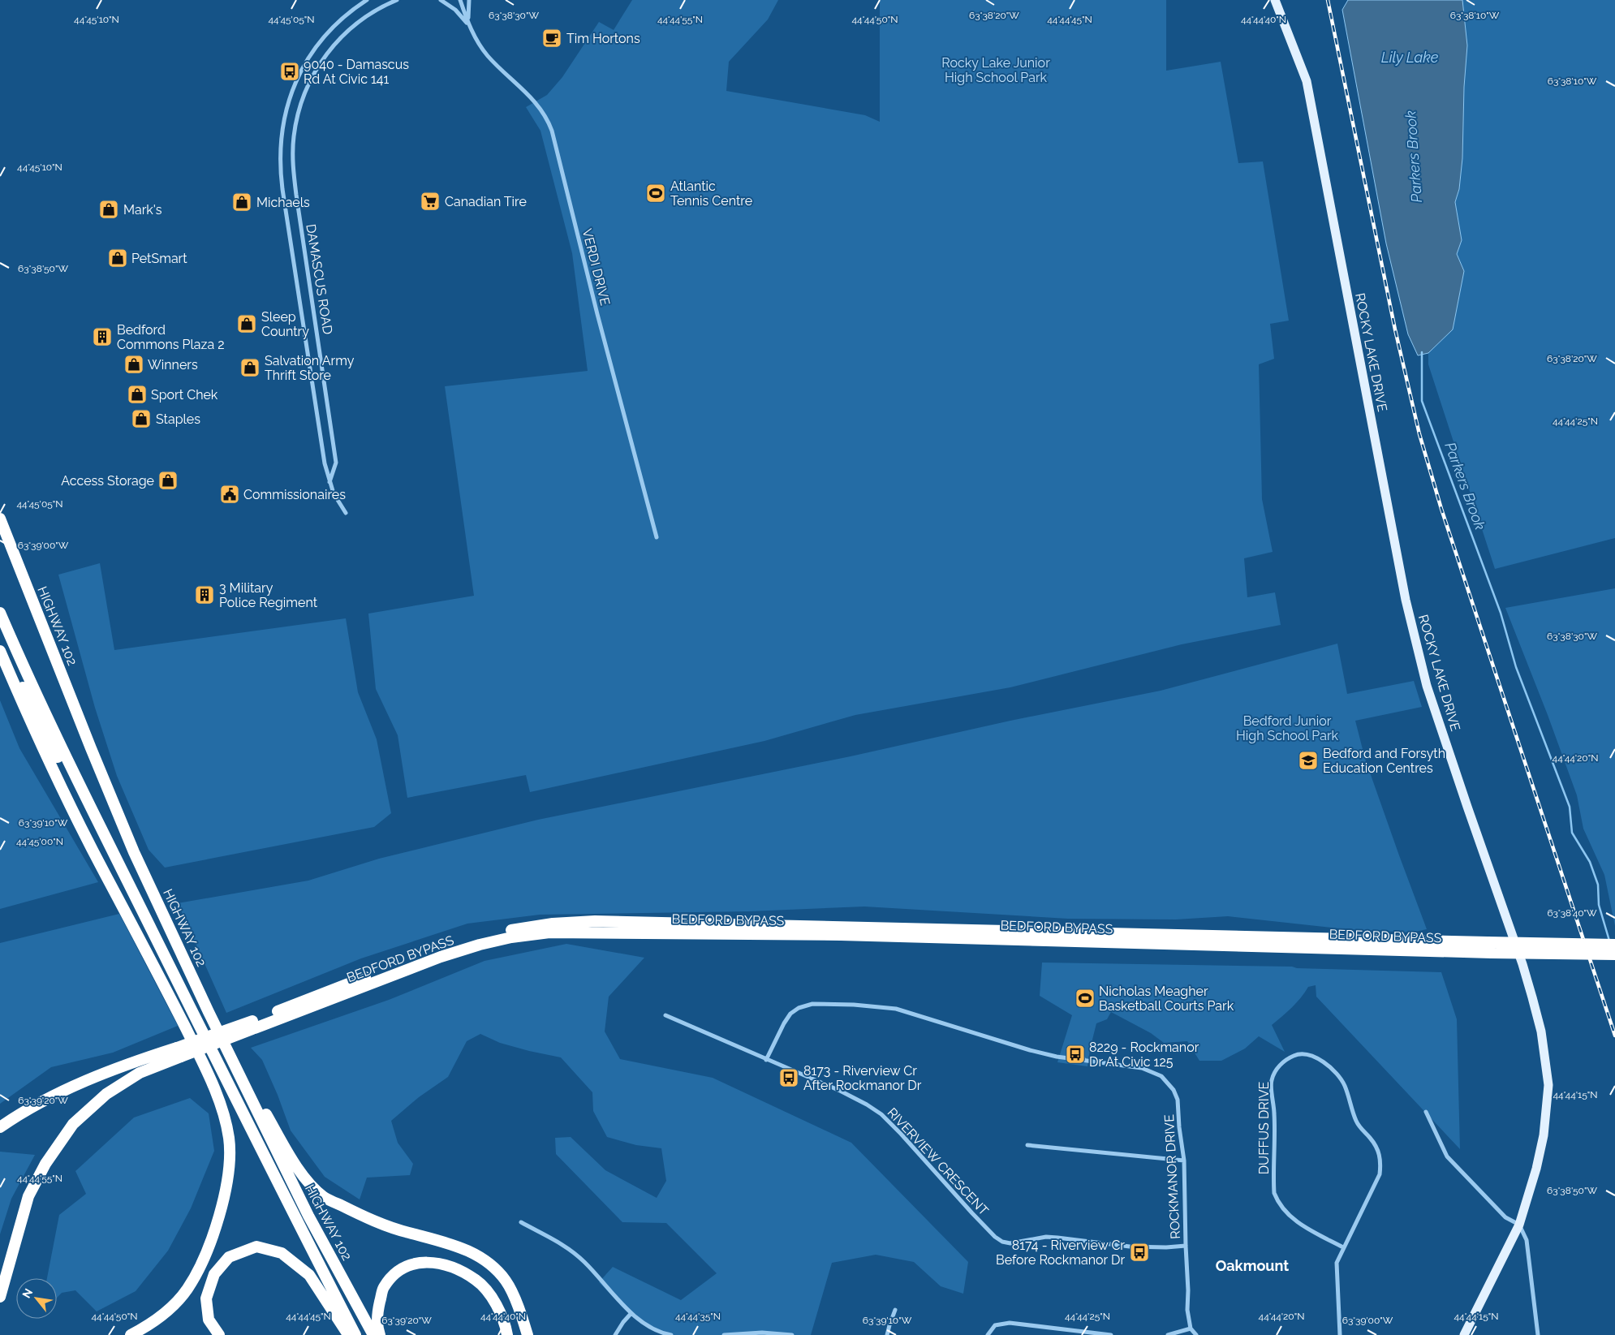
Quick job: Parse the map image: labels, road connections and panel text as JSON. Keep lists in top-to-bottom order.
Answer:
{
  "streets": {
    "highway": ["HIGHWAY 102", "BEDFORD BYPASS"],
    "main road": ["ROCKY LAKE DRIVE"],
    "street": [
      "VERDI DRIVE",
      "DAMASCUS ROAD",
      "DUFFUS DRIVE",
      "RIVERVIEW CRESCENT",
      "ROCKMANOR DRIVE"
    ]
  },
  "crossings": [
    ["RIVERVIEW CRESCENT", "ROCKMANOR DRIVE"]
  ],
  "districts": ["Oakmount"],
  "water": ["Lily Lake", "Parkers Brook"],
  "parks": ["Rocky Lake Junior High School Park", "Bedford Junior High School Park"],
  "places": {
    "cafe": ["Tim Hortons"],
    "bus stop": [
      "9040 - Damascus Rd At Civic 141",
      "8229 - Rockmanor Dr At Civic 125",
      "8173 - Riverview Cr After Rockmanor Dr",
      "8174 - Riverview Cr Before Rockmanor Dr"
    ],
    "sports": ["Atlantic Tennis Centre", "Nicholas Meagher Basketball Courts Park"],
    "supermarket": ["Canadian Tire"],
    "shop": [
      "Michaels",
      "Mark's",
      "PetSmart",
      "Sleep Country",
      "Winners",
      "Salvation Army Thrift Store",
      "Sport Chek",
      "Staples",
      "Access Storage"
    ],
    "building": ["Bedford Commons Plaza 2", "3 Military Police Regiment"],
    "public building": ["Commissionaires"],
    "school or university": ["Bedford and Forsyth Education Centres"]
  },
  "north": "top left",
  "coordinates": [
    "63°38'30\"W",
    "63°38'20\"W",
    "63°38'10\"W",
    "44°45'10\"N",
    "44°45'05\"N",
    "44°44'55\"N",
    "44°44'50\"N",
    "44°44'45\"N",
    "44°44'40\"N",
    "63°38'50\"W",
    "44°44'25\"N",
    "63°39'00\"W",
    "44°44'20\"N",
    "63°39'10\"W",
    "44°45'00\"N",
    "63°38'40\"W",
    "44°44'15\"N",
    "63°39'20\"W",
    "44°44'35\"N"
  ]
}
